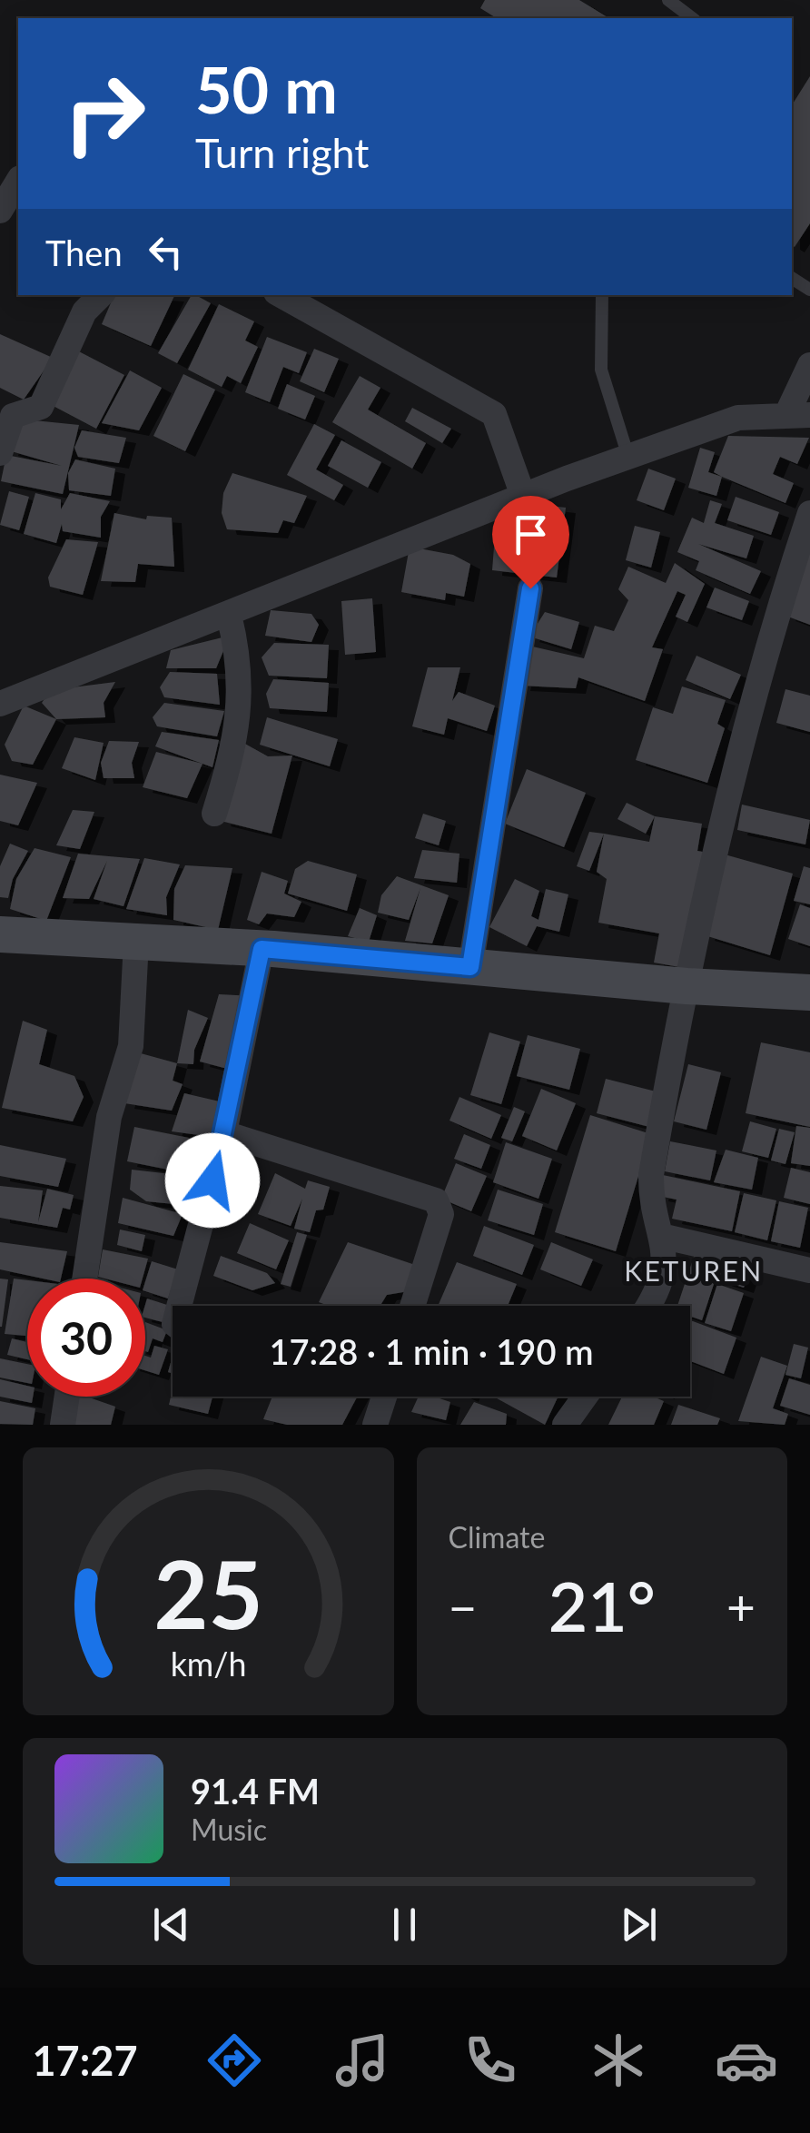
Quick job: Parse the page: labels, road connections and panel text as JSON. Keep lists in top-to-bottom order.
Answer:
{
  "districts": ["KETUREN"],
  "page": {
    "turn": ["50 m", "Turn right"],
    "then": "Then",
    "limit": "30",
    "trip": "17:28 · 1 min · 190 m",
    "tile": "Climate",
    "heat": ["−", "21°", "+"],
    "song": ["91.4 FM", "Music"],
    "tabs": "17:27",
    "gauge": ["25", "km/h"]
  }
}
